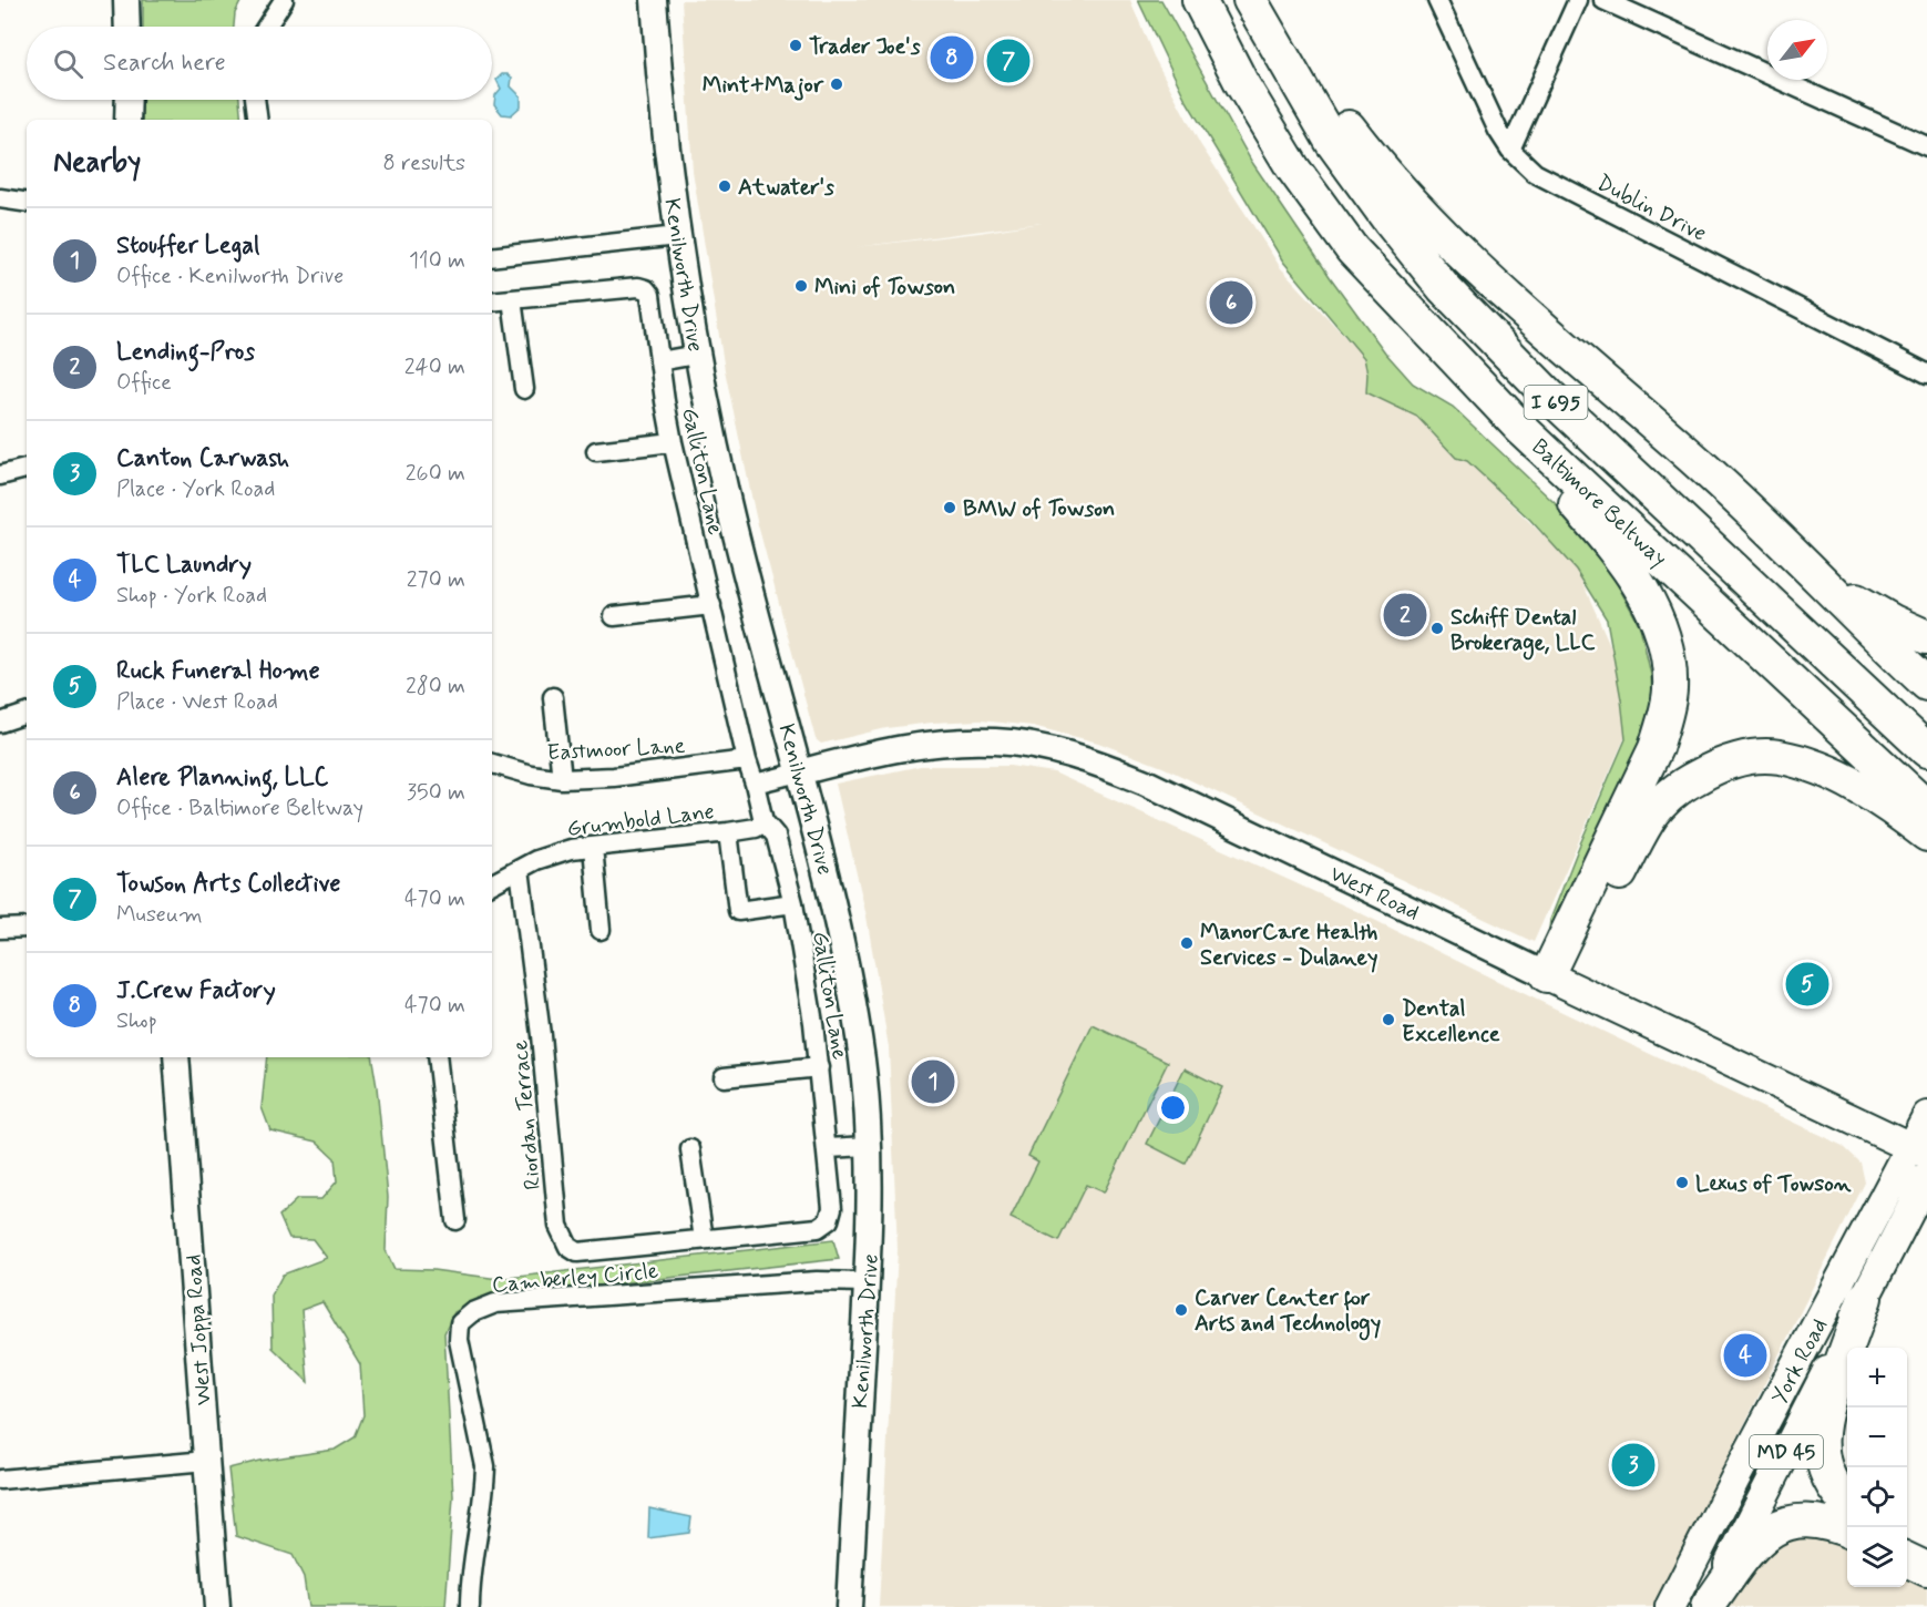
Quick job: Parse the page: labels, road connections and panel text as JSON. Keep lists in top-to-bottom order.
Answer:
{
  "streets": {
    "highway": ["I 695", "Baltimore Beltway"],
    "main road": ["West Road", "York Road", "MD 45"],
    "street": [
      "Dublin Drive",
      "Kenilworth Drive",
      "Galliton Lane",
      "Eastmoor Lane",
      "Grumbold Lane",
      "Riordan Terrace",
      "Camberley Circle",
      "West Joppa Road"
    ]
  },
  "crossings": [
    ["Kenilworth Drive", "West Road"],
    ["Kenilworth Drive", "Camberley Circle"],
    ["Galliton Lane", "Eastmoor Lane"],
    ["Galliton Lane", "Grumbold Lane"],
    ["Galliton Lane", "Riordan Terrace"],
    ["Grumbold Lane", "Riordan Terrace"],
    ["West Road", "York Road"]
  ],
  "places": [
    "Trader Joe's",
    "Mint+Major",
    "Atwater's",
    "Mini of Towson",
    "BMW of Towson",
    "Schiff Dental Brokerage, LLC",
    "ManorCare Health Services - Dulaney",
    "Dental Excellence",
    "Lexus of Towson",
    "Carver Center for Arts and Technology"
  ],
  "north": "top right",
  "page": {
    "search": "Search here",
    "pins": [
      "8",
      "7",
      "6",
      "2",
      "5",
      "1",
      "4",
      "3"
    ],
    "heading": ["Nearby", "8 results"],
    "list": [
      {
        "mark": "1",
        "name": "Stouffer Legal",
        "note": "Office · Kenilworth Drive",
        "value": "110 m"
      },
      {
        "mark": "2",
        "name": "Lending-Pros",
        "note": "Office",
        "value": "240 m"
      },
      {
        "mark": "3",
        "name": "Canton Carwash",
        "note": "Place · York Road",
        "value": "260 m"
      },
      {
        "mark": "4",
        "name": "TLC Laundry",
        "note": "Shop · York Road",
        "value": "270 m"
      },
      {
        "mark": "5",
        "name": "Ruck Funeral Home",
        "note": "Place · West Road",
        "value": "280 m"
      },
      {
        "mark": "6",
        "name": "Alere Planning, LLC",
        "note": "Office · Baltimore Beltway",
        "value": "350 m"
      },
      {
        "mark": "7",
        "name": "Towson Arts Collective",
        "note": "Museum",
        "value": "470 m"
      },
      {
        "mark": "8",
        "name": "J.Crew Factory",
        "note": "Shop",
        "value": "470 m"
      }
    ],
    "map_buttons": ["+", "−"]
  }
}
